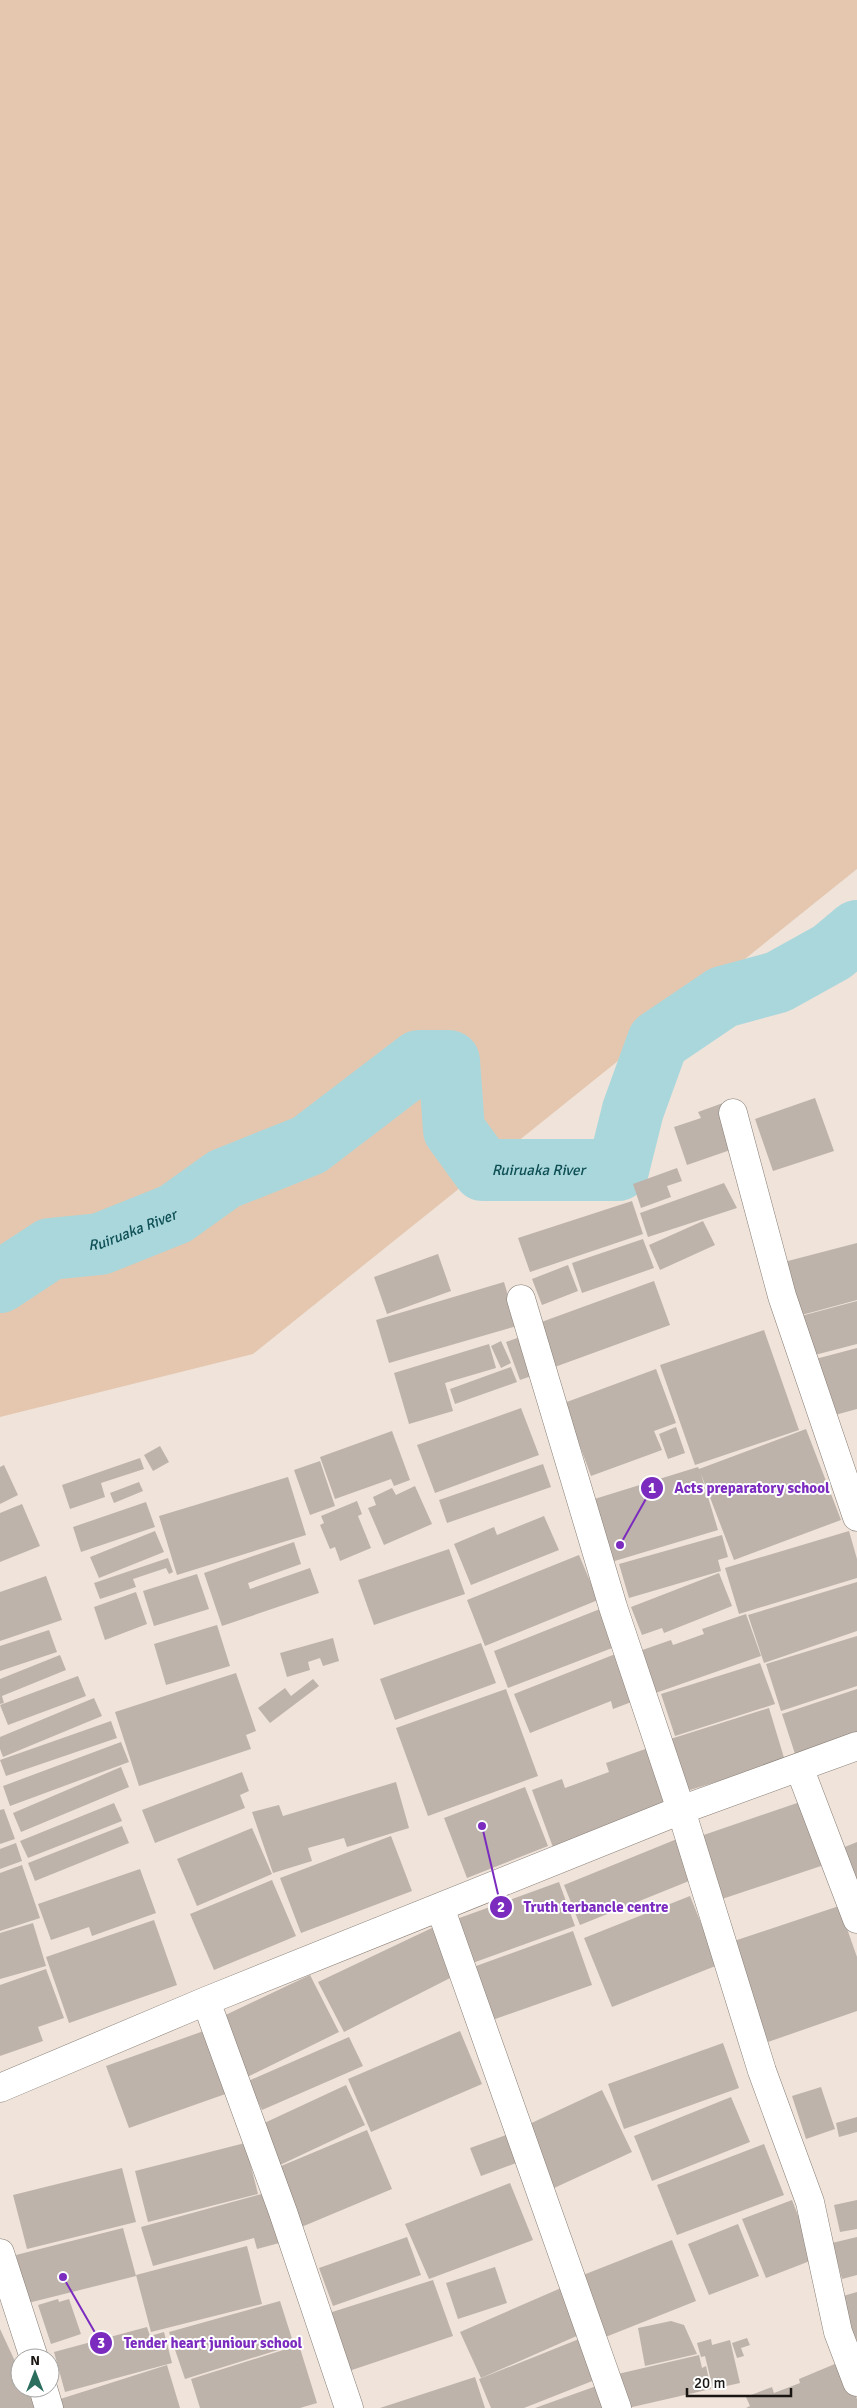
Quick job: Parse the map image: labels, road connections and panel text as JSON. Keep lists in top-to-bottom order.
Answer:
{
  "water": ["Ruiruaka River"],
  "places": ["Acts preparatory school", "Truth terbancle centre", "Tender heart juniour school"],
  "scale_bar": "20 m",
  "north": "top"
}
